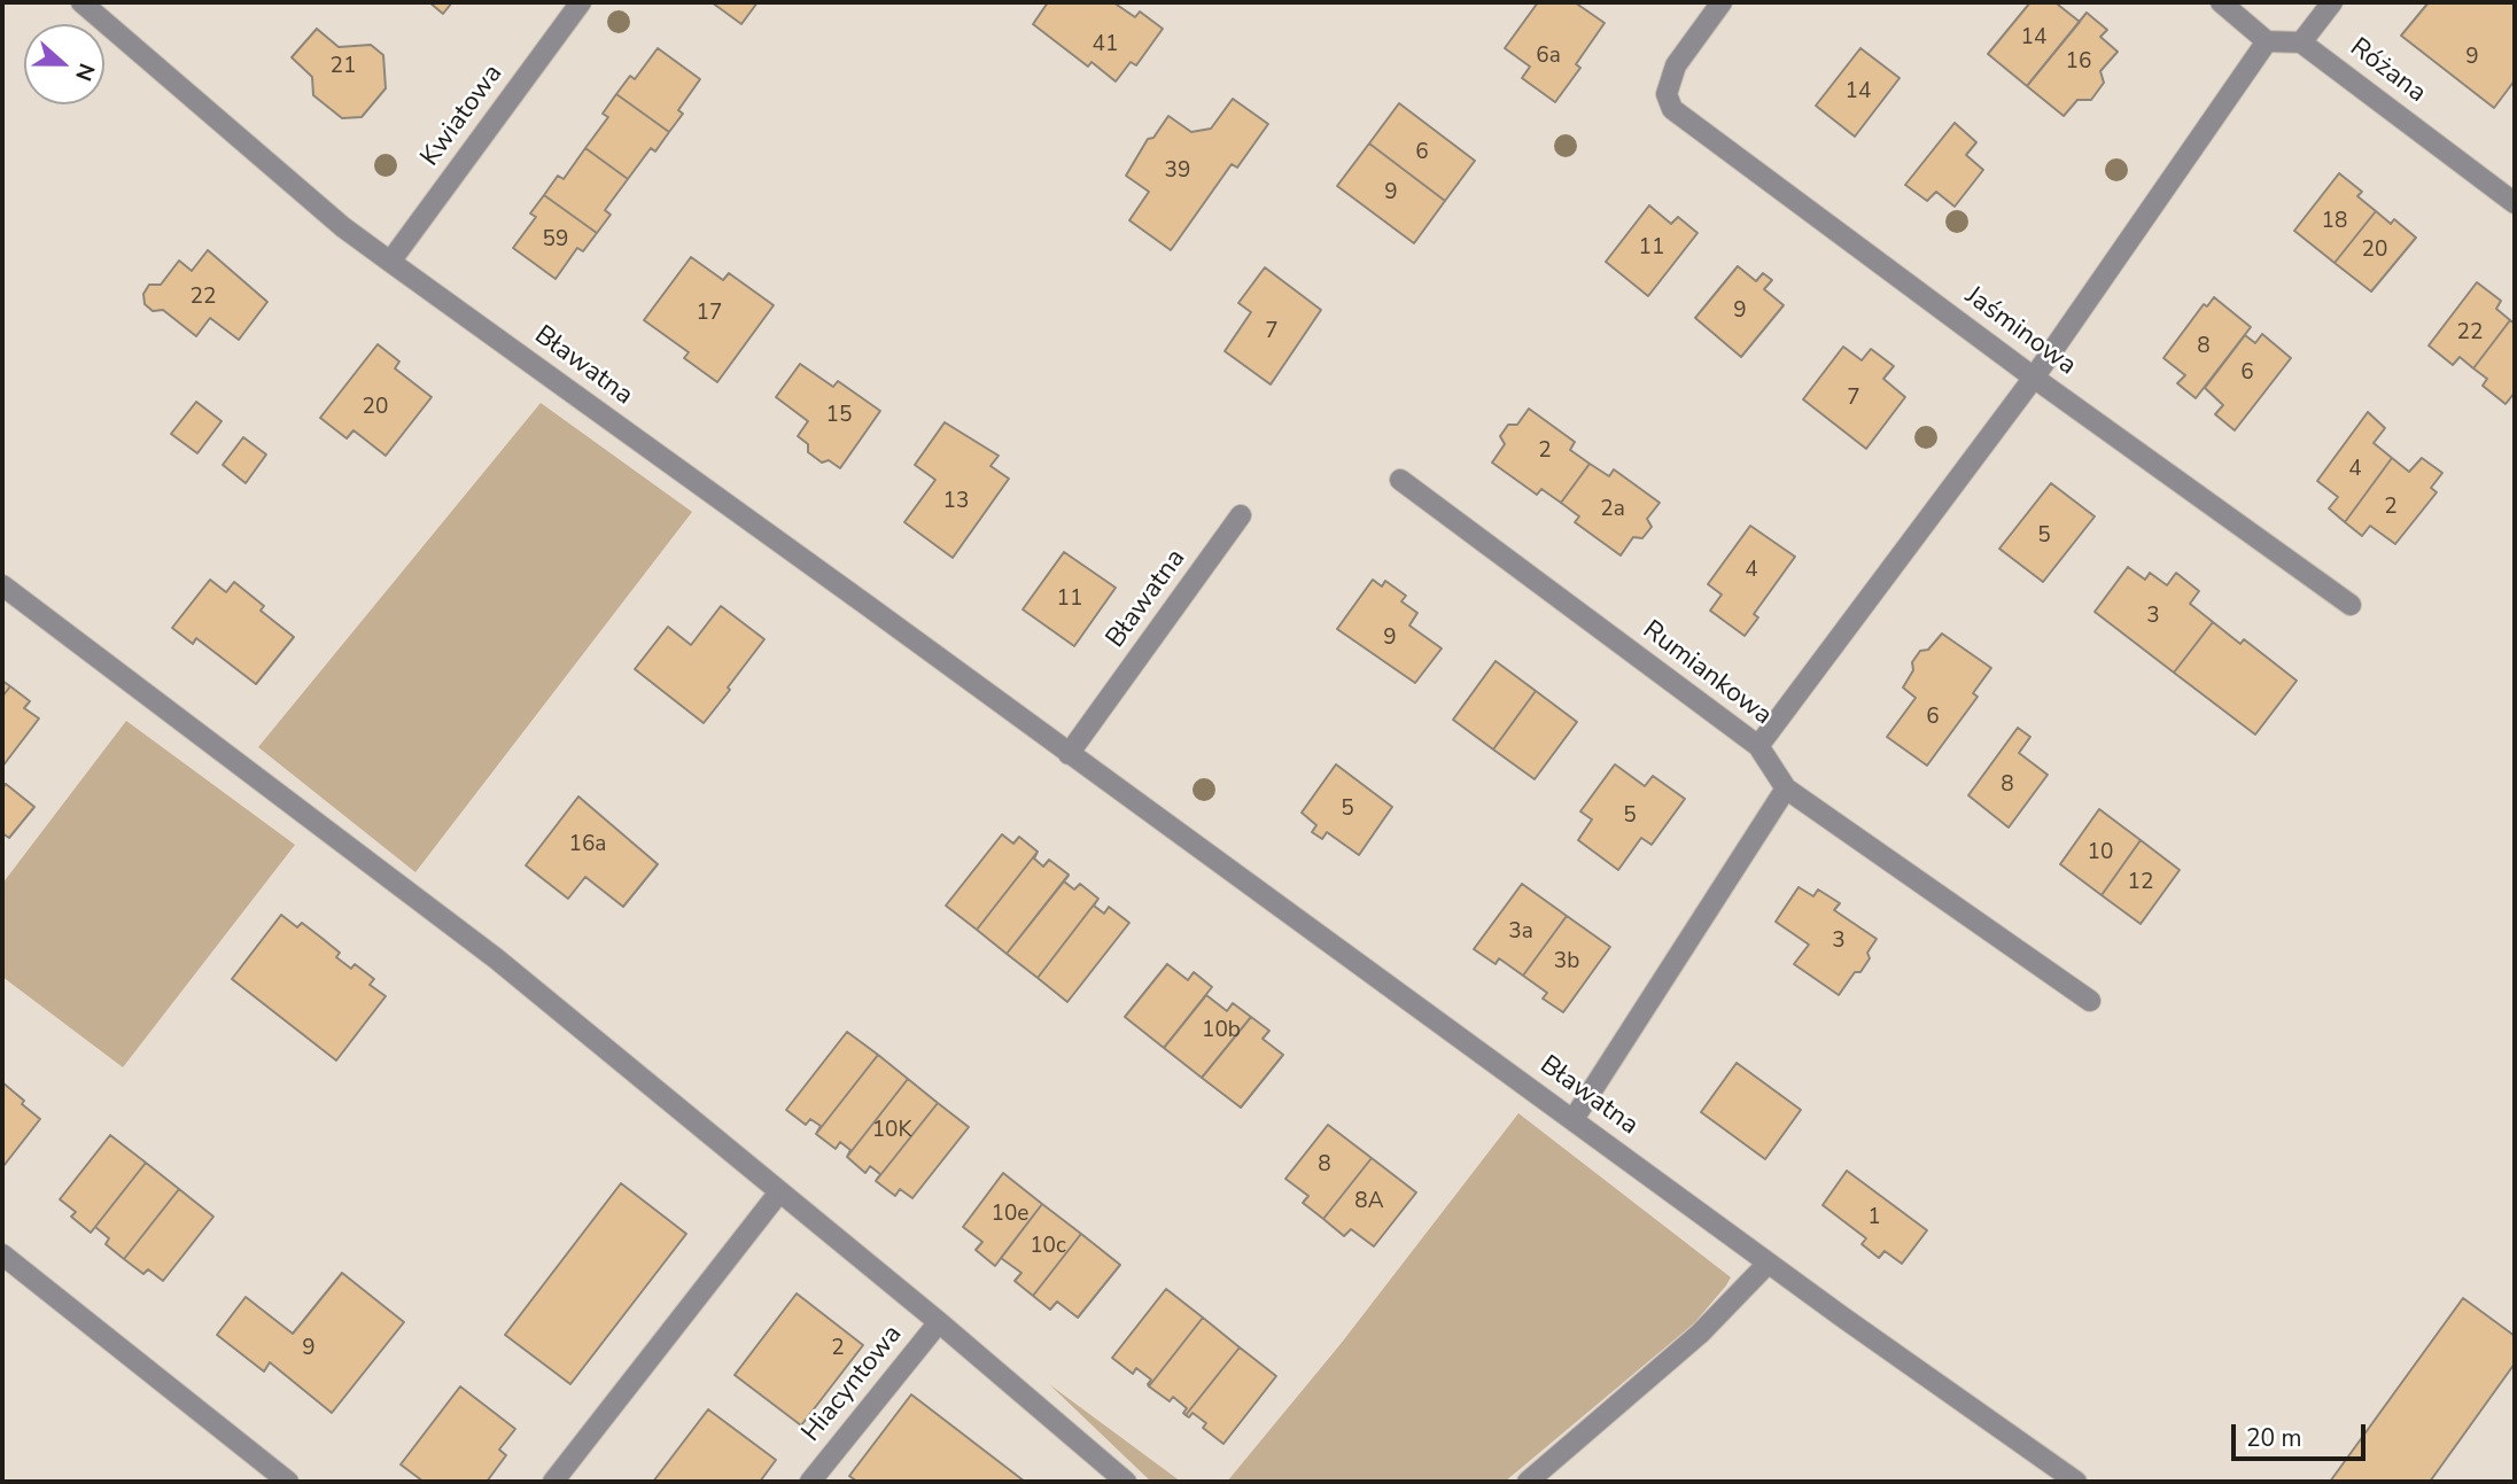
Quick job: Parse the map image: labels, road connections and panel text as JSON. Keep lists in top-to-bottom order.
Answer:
{
  "streets": {
    "street": [
      "Różana",
      "Kwiatowa",
      "Jaśminowa",
      "Bławatna",
      "Rumiankowa",
      "Hiacyntowa"
    ]
  },
  "crossings": [
    ["Kwiatowa", "Bławatna"]
  ],
  "house_numbers": [
    "14",
    "41",
    "6a",
    "9",
    "16",
    "21",
    "14",
    "6",
    "39",
    "9",
    "18",
    "59",
    "11",
    "20",
    "22",
    "9",
    "17",
    "7",
    "22",
    "8",
    "6",
    "7",
    "20",
    "15",
    "2",
    "4",
    "13",
    "2",
    "2a",
    "5",
    "4",
    "11",
    "3",
    "9",
    "6",
    "8",
    "5",
    "5",
    "16a",
    "10",
    "12",
    "3a",
    "3",
    "3b",
    "10b",
    "10K",
    "8",
    "8A",
    "10e",
    "1",
    "10c",
    "9",
    "2"
  ],
  "scale_bar": "20 m",
  "north": "right"
}
